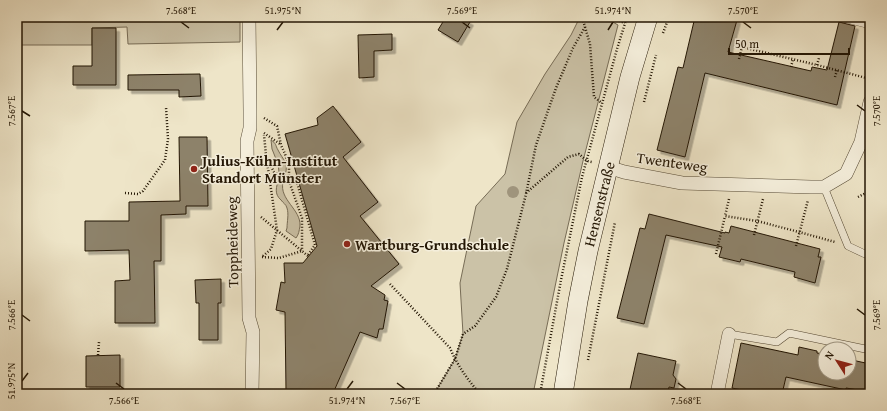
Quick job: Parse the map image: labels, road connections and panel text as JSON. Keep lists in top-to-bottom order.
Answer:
{
  "streets": {
    "main road": ["Hensenstraße"],
    "street": ["Twenteweg", "Toppheideweg"]
  },
  "crossings": [
    ["Twenteweg", "Hensenstraße"]
  ],
  "places": ["Julius-Kühn-Institut Standort Münster", "Wartburg-Grundschule"],
  "scale_bar": "50 m",
  "north": "top left",
  "coordinates": [
    "7.568°E",
    "51.975°N",
    "7.569°E",
    "51.974°N",
    "7.570°E",
    "7.567°E",
    "7.566°E"
  ]
}
